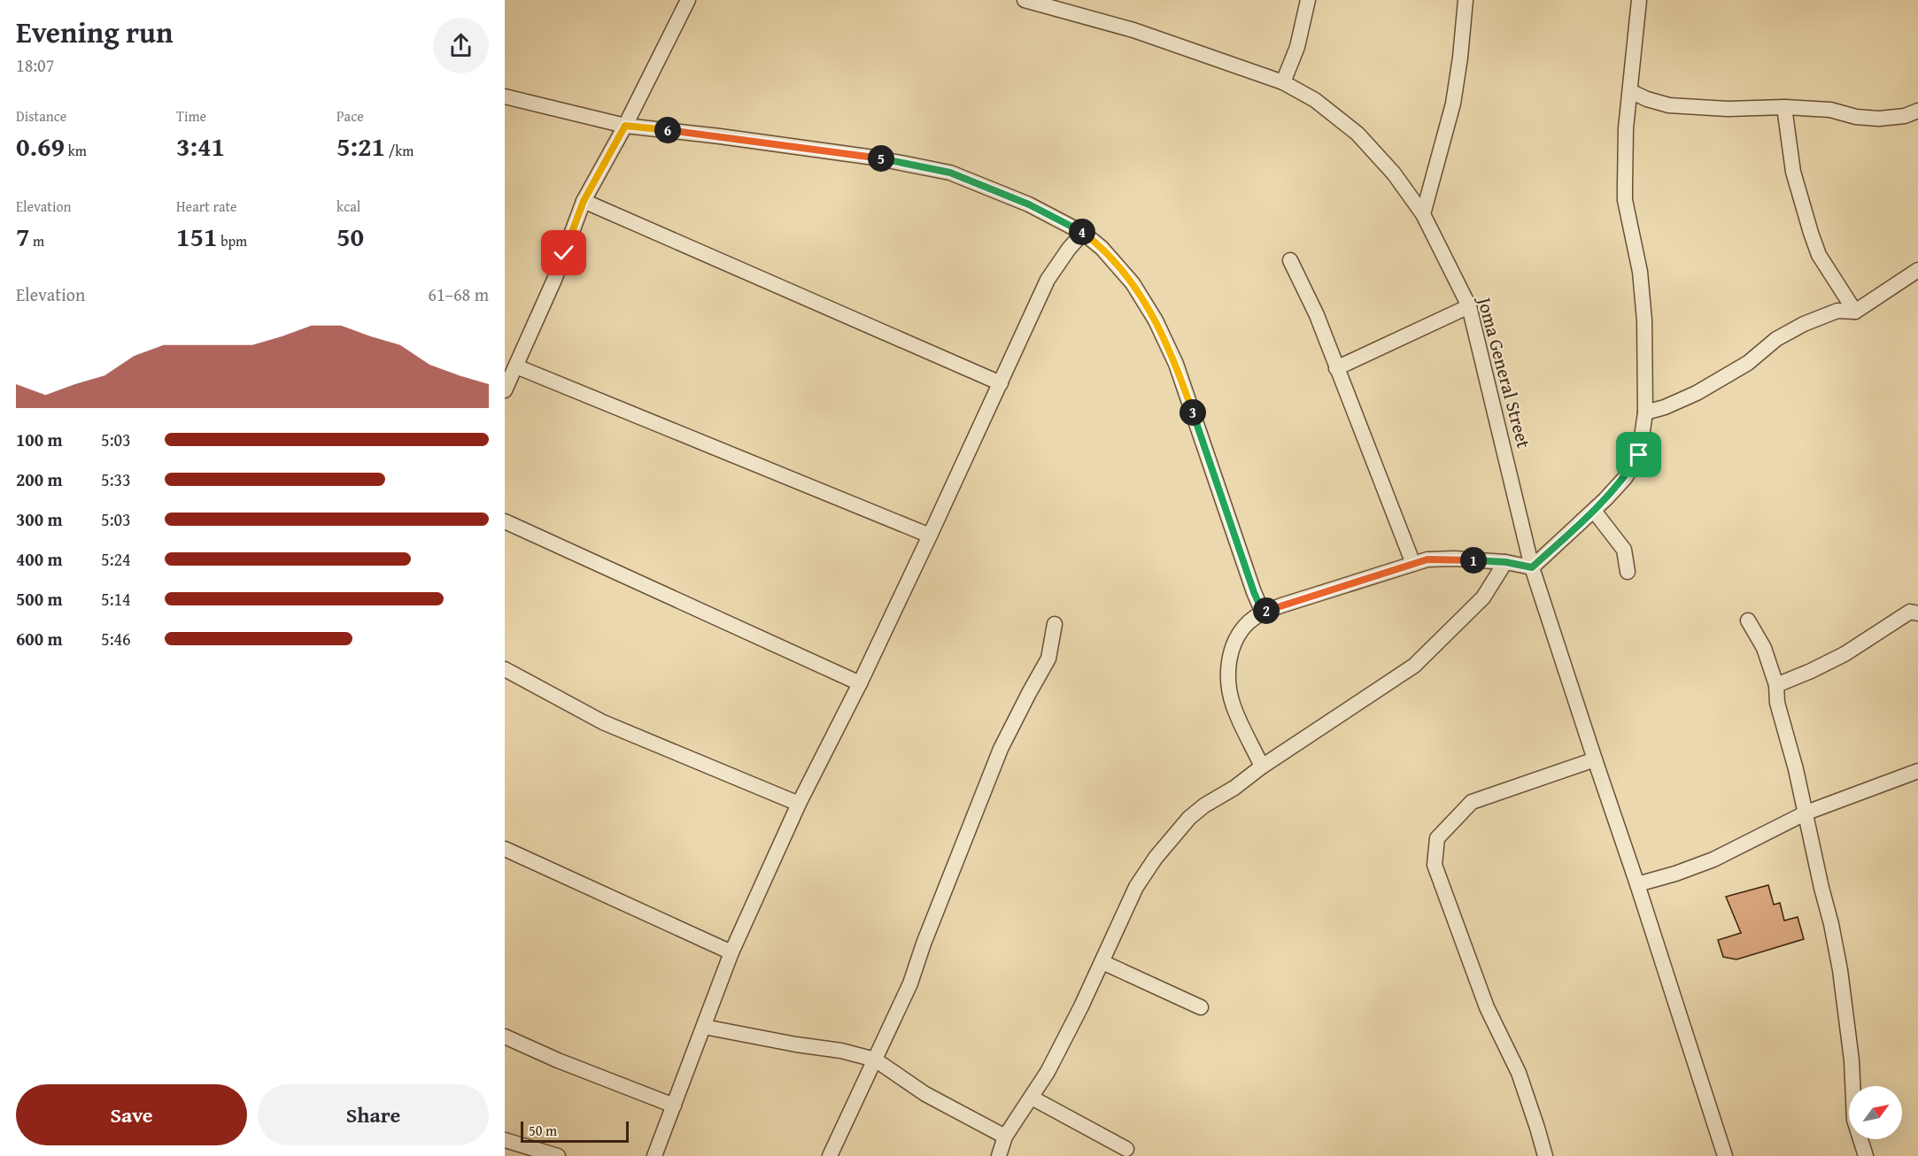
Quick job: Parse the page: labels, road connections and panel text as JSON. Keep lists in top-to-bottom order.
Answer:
{
  "streets": {
    "street": ["Joma General Street"]
  },
  "scale_bar": "50 m",
  "north": "top right",
  "page": {
    "heading": ["Evening run", "18:07"],
    "stats": [
      ["Distance", "0.69 km"],
      ["Time", "3:41"],
      ["Pace", "5:21 /km"],
      ["Elevation", "7 m"],
      ["Heart rate", "151 bpm"],
      ["kcal", "50"]
    ],
    "pins": [
      "6",
      "5",
      "4",
      "3",
      "1",
      "2"
    ],
    "chart": ["Elevation", "61–68 m"],
    "list": [
      {
        "name": "100 m",
        "note": "5:03"
      },
      {
        "name": "200 m",
        "note": "5:33"
      },
      {
        "name": "300 m",
        "note": "5:03"
      },
      {
        "name": "400 m",
        "note": "5:24"
      },
      {
        "name": "500 m",
        "note": "5:14"
      },
      {
        "name": "600 m",
        "note": "5:46"
      }
    ],
    "buttons": ["Save", "Share"],
    "scale": "50 m"
  }
}
